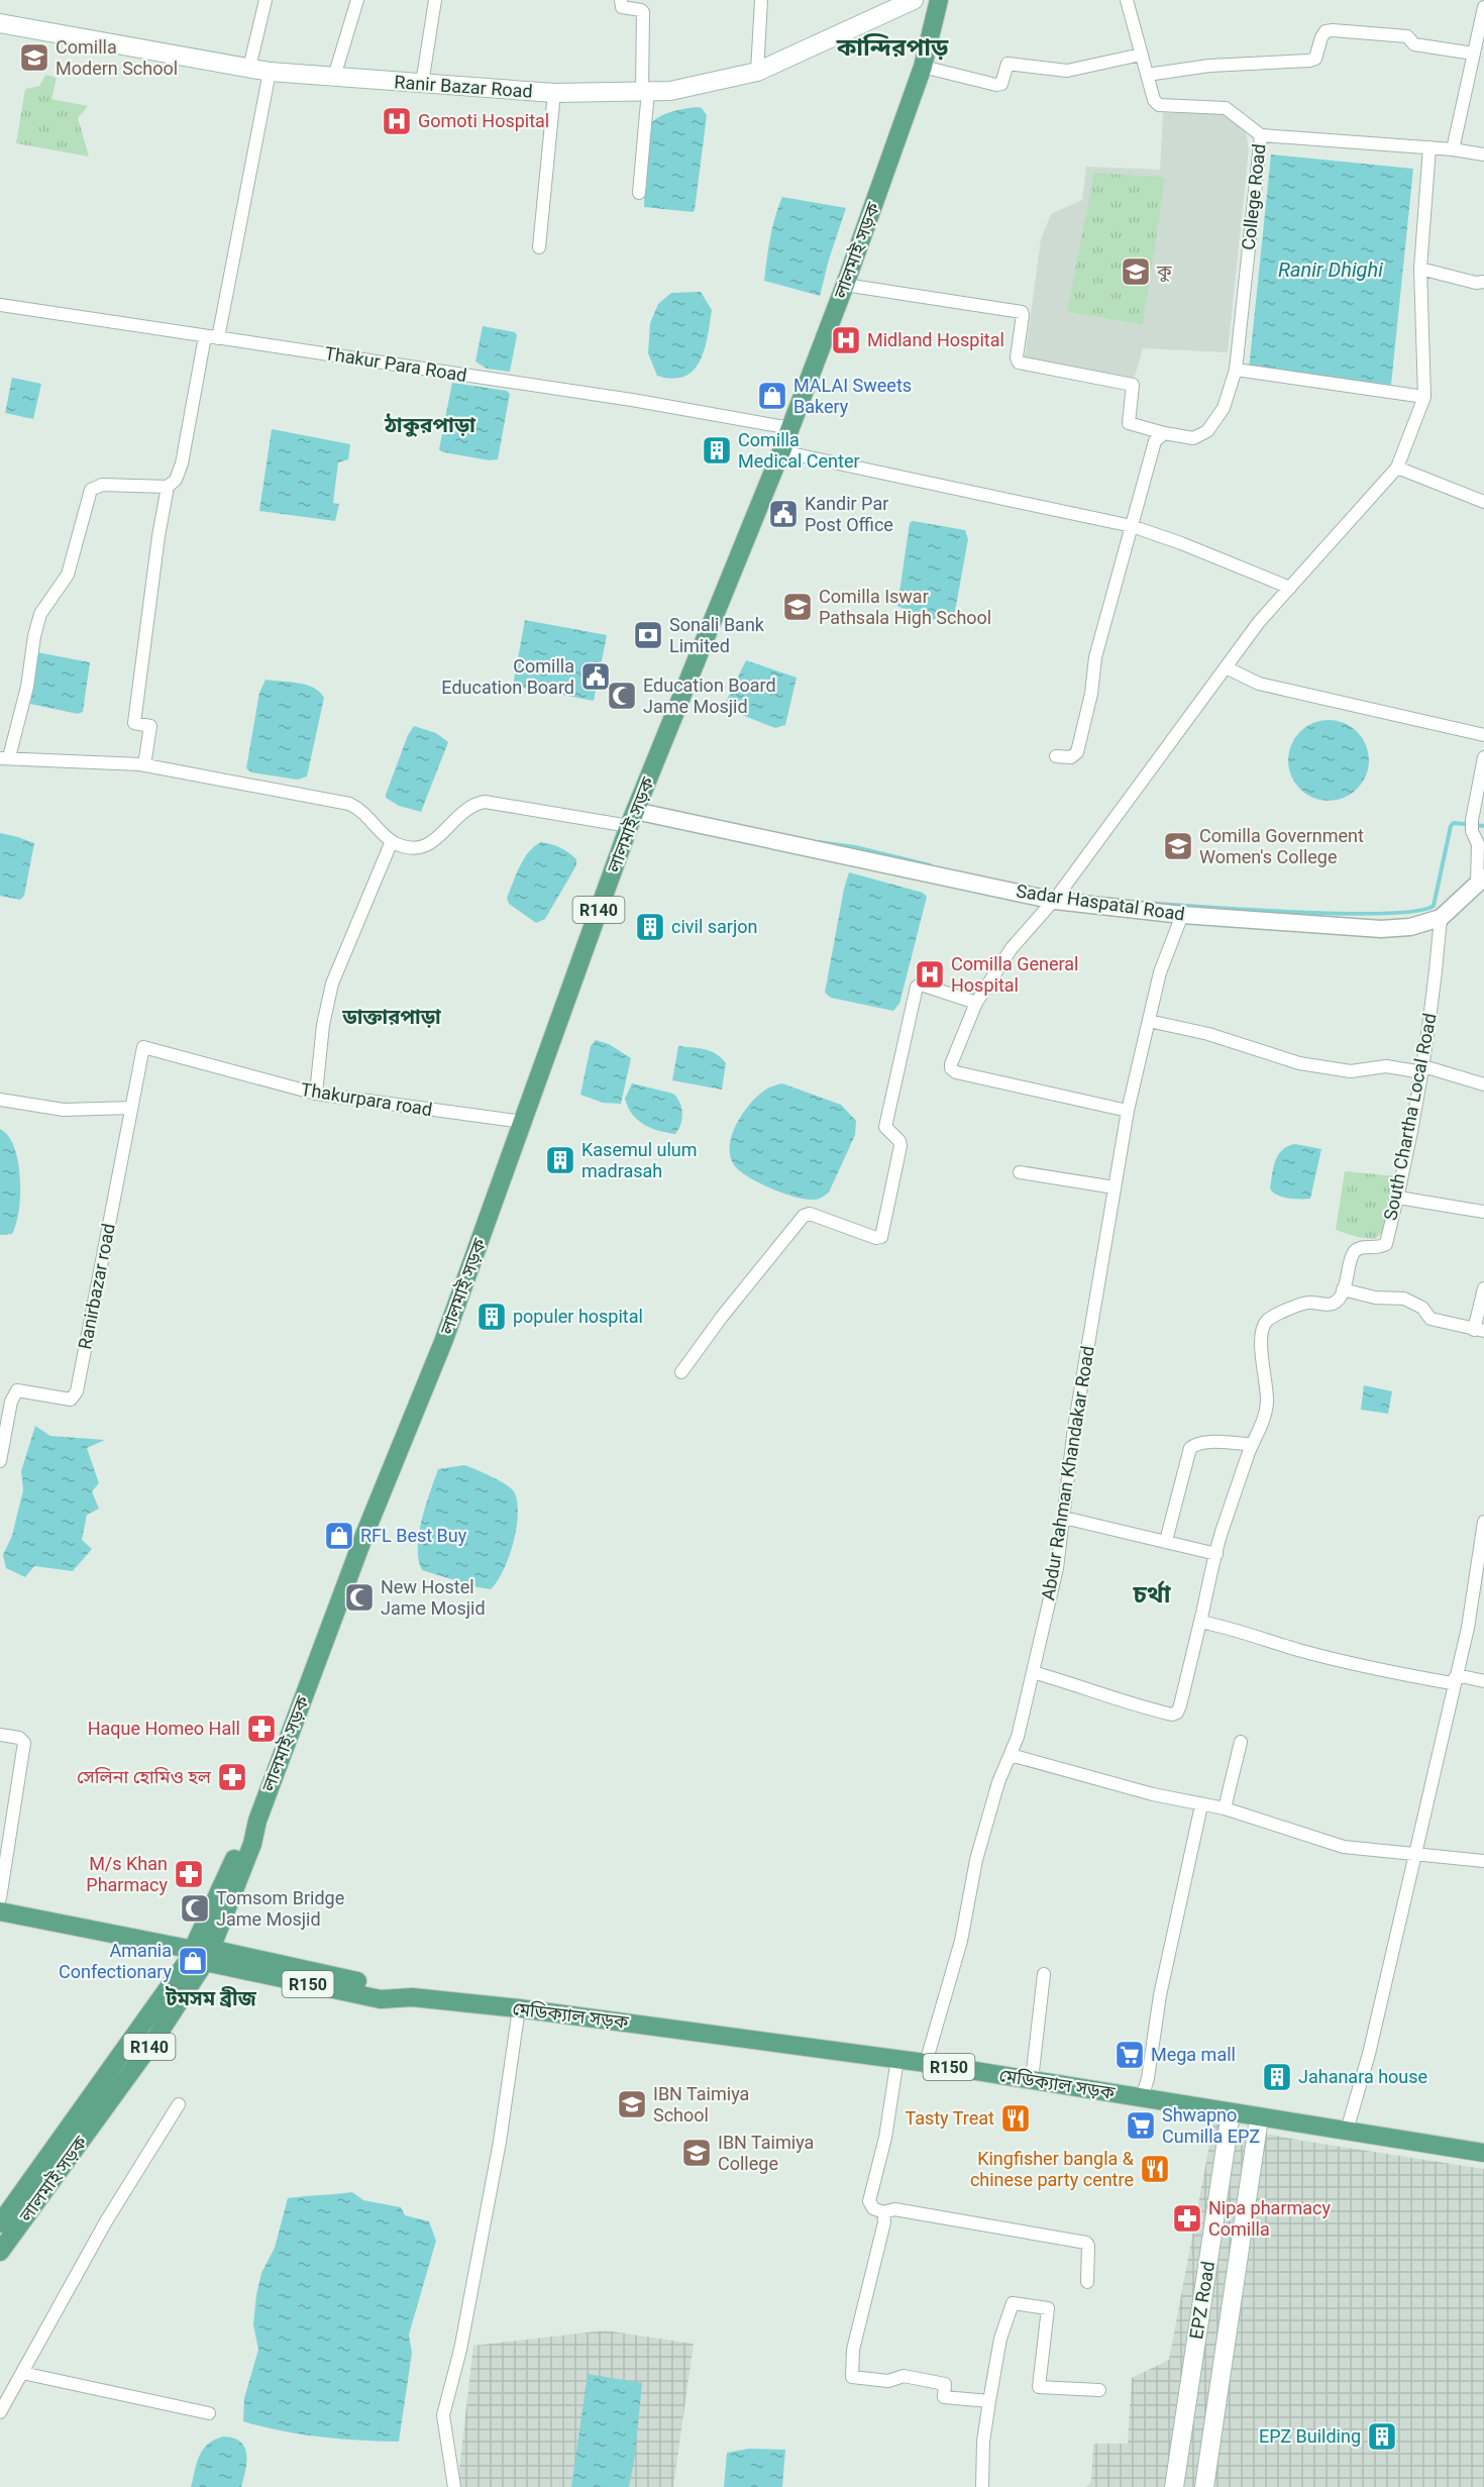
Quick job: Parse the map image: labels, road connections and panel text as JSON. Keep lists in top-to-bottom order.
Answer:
{
  "streets": {
    "main road": [
      "Ranir Bazar Road",
      "লালমাই সড়ক",
      "R140",
      "R150",
      "মেডিক্যাল সড়ক",
      "EPZ Road"
    ],
    "street": [
      "College Road",
      "Thakur Para Road",
      "Sadar Haspatal Road",
      "Thakurpara road",
      "South Chartha Local Road",
      "Ranirbazar road",
      "Abdur Rahman Khandakar Road"
    ]
  },
  "crossings": [
    ["College Road", "লালমাই সড়ক"],
    ["লালমাই সড়ক", "Thakur Para Road"],
    ["লালমাই সড়ক", "Sadar Haspatal Road"],
    ["লালমাই সড়ক", "Thakurpara road"],
    ["লালমাই সড়ক", "R150"],
    ["লালমাই সড়ক", "মেডিক্যাল সড়ক"],
    ["Sadar Haspatal Road", "South Chartha Local Road"],
    ["Sadar Haspatal Road", "Abdur Rahman Khandakar Road"],
    ["Thakurpara road", "Ranirbazar road"],
    ["Abdur Rahman Khandakar Road", "মেডিক্যাল সড়ক"],
    ["R150", "মেডিক্যাল সড়ক"],
    ["মেডিক্যাল সড়ক", "EPZ Road"]
  ],
  "districts": [
    "কান্দিরপাড়",
    "ঠাকুরপাড়া",
    "ডাক্তারপাড়া",
    "চর্থা",
    "টমসম ব্রীজ"
  ],
  "water": ["Ranir Dhighi"],
  "places": {
    "school or university": [
      "Comilla Modern School",
      "কু",
      "Comilla Iswar Pathsala High School",
      "Comilla Government Women's College",
      "IBN Taimiya School",
      "IBN Taimiya College"
    ],
    "hospital": ["Gomoti Hospital", "Midland Hospital", "Comilla General Hospital"],
    "shop": ["MALAI Sweets Bakery", "RFL Best Buy", "Amania Confectionary"],
    "building": [
      "Comilla Medical Center",
      "civil sarjon",
      "Kasemul ulum madrasah",
      "populer hospital",
      "Jahanara house",
      "EPZ Building"
    ],
    "public building": ["Kandir Par Post Office", "Comilla Education Board"],
    "bank": ["Sonali Bank Limited"],
    "mosque": ["Education Board Jame Mosjid", "New Hostel Jame Mosjid", "Tomsom Bridge Jame Mosjid"],
    "pharmacy": [
      "Haque Homeo Hall",
      "সেলিনা হোমিও হল",
      "M/s Khan Pharmacy",
      "Nipa pharmacy Comilla"
    ],
    "supermarket": ["Mega mall", "Shwapno Cumilla EPZ"],
    "restaurant": ["Tasty Treat", "Kingfisher bangla & chinese party centre"]
  }
}
